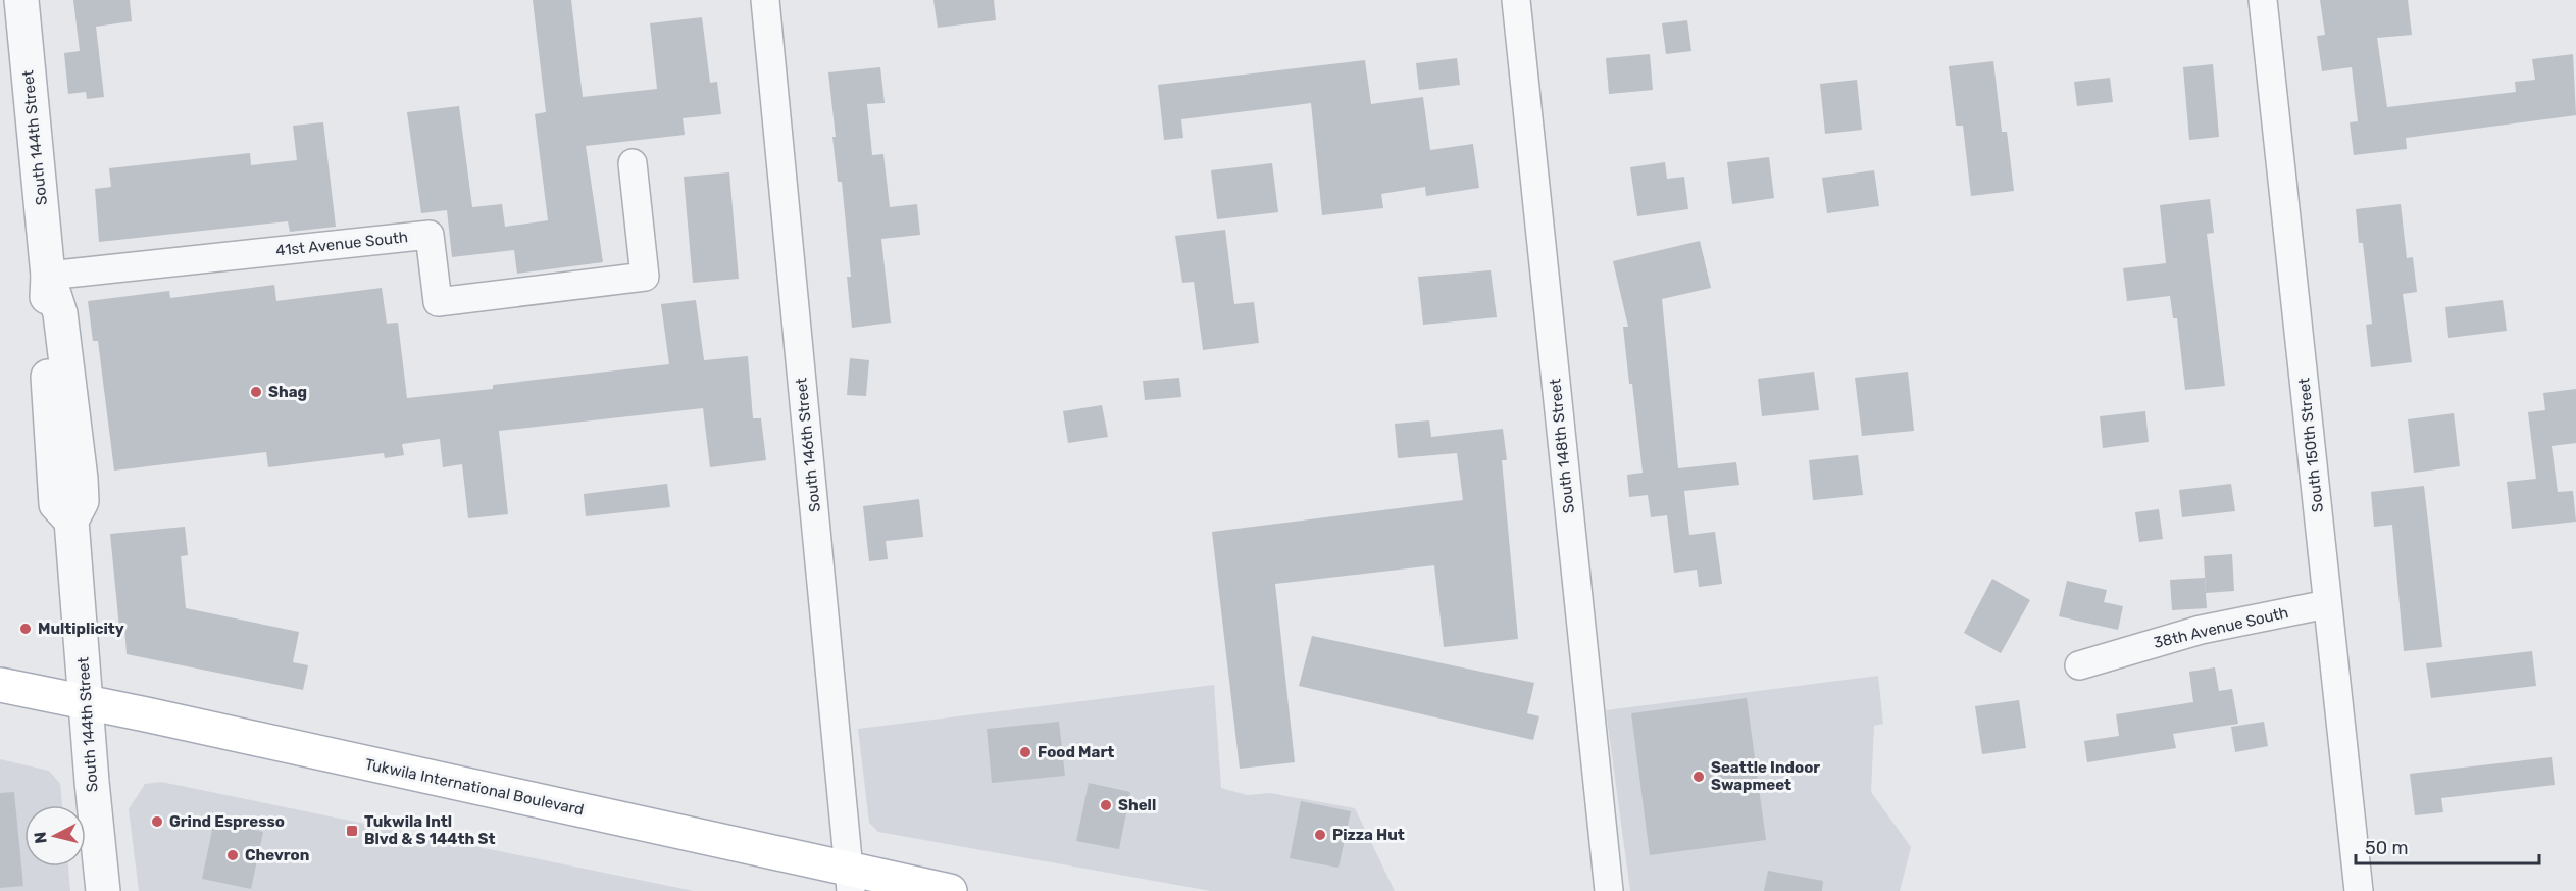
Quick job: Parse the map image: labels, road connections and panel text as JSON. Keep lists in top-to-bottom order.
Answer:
{
  "streets": {
    "main road": ["Tukwila International Boulevard"],
    "street": [
      "South 144th Street",
      "41st Avenue South",
      "South 146th Street",
      "South 150th Street",
      "South 148th Street",
      "38th Avenue South"
    ]
  },
  "crossings": [
    ["South 144th Street", "41st Avenue South"],
    ["South 144th Street", "Tukwila International Boulevard"],
    ["South 146th Street", "Tukwila International Boulevard"],
    ["South 150th Street", "38th Avenue South"]
  ],
  "places": {
    "other": [
      "Shag",
      "Multiplicity",
      "Food Mart",
      "Seattle Indoor Swapmeet",
      "Shell",
      "Grind Espresso",
      "Pizza Hut",
      "Chevron"
    ],
    "transit": ["Tukwila Intl Blvd & S 144th St"]
  },
  "scale_bar": "50 m",
  "north": "left"
}
